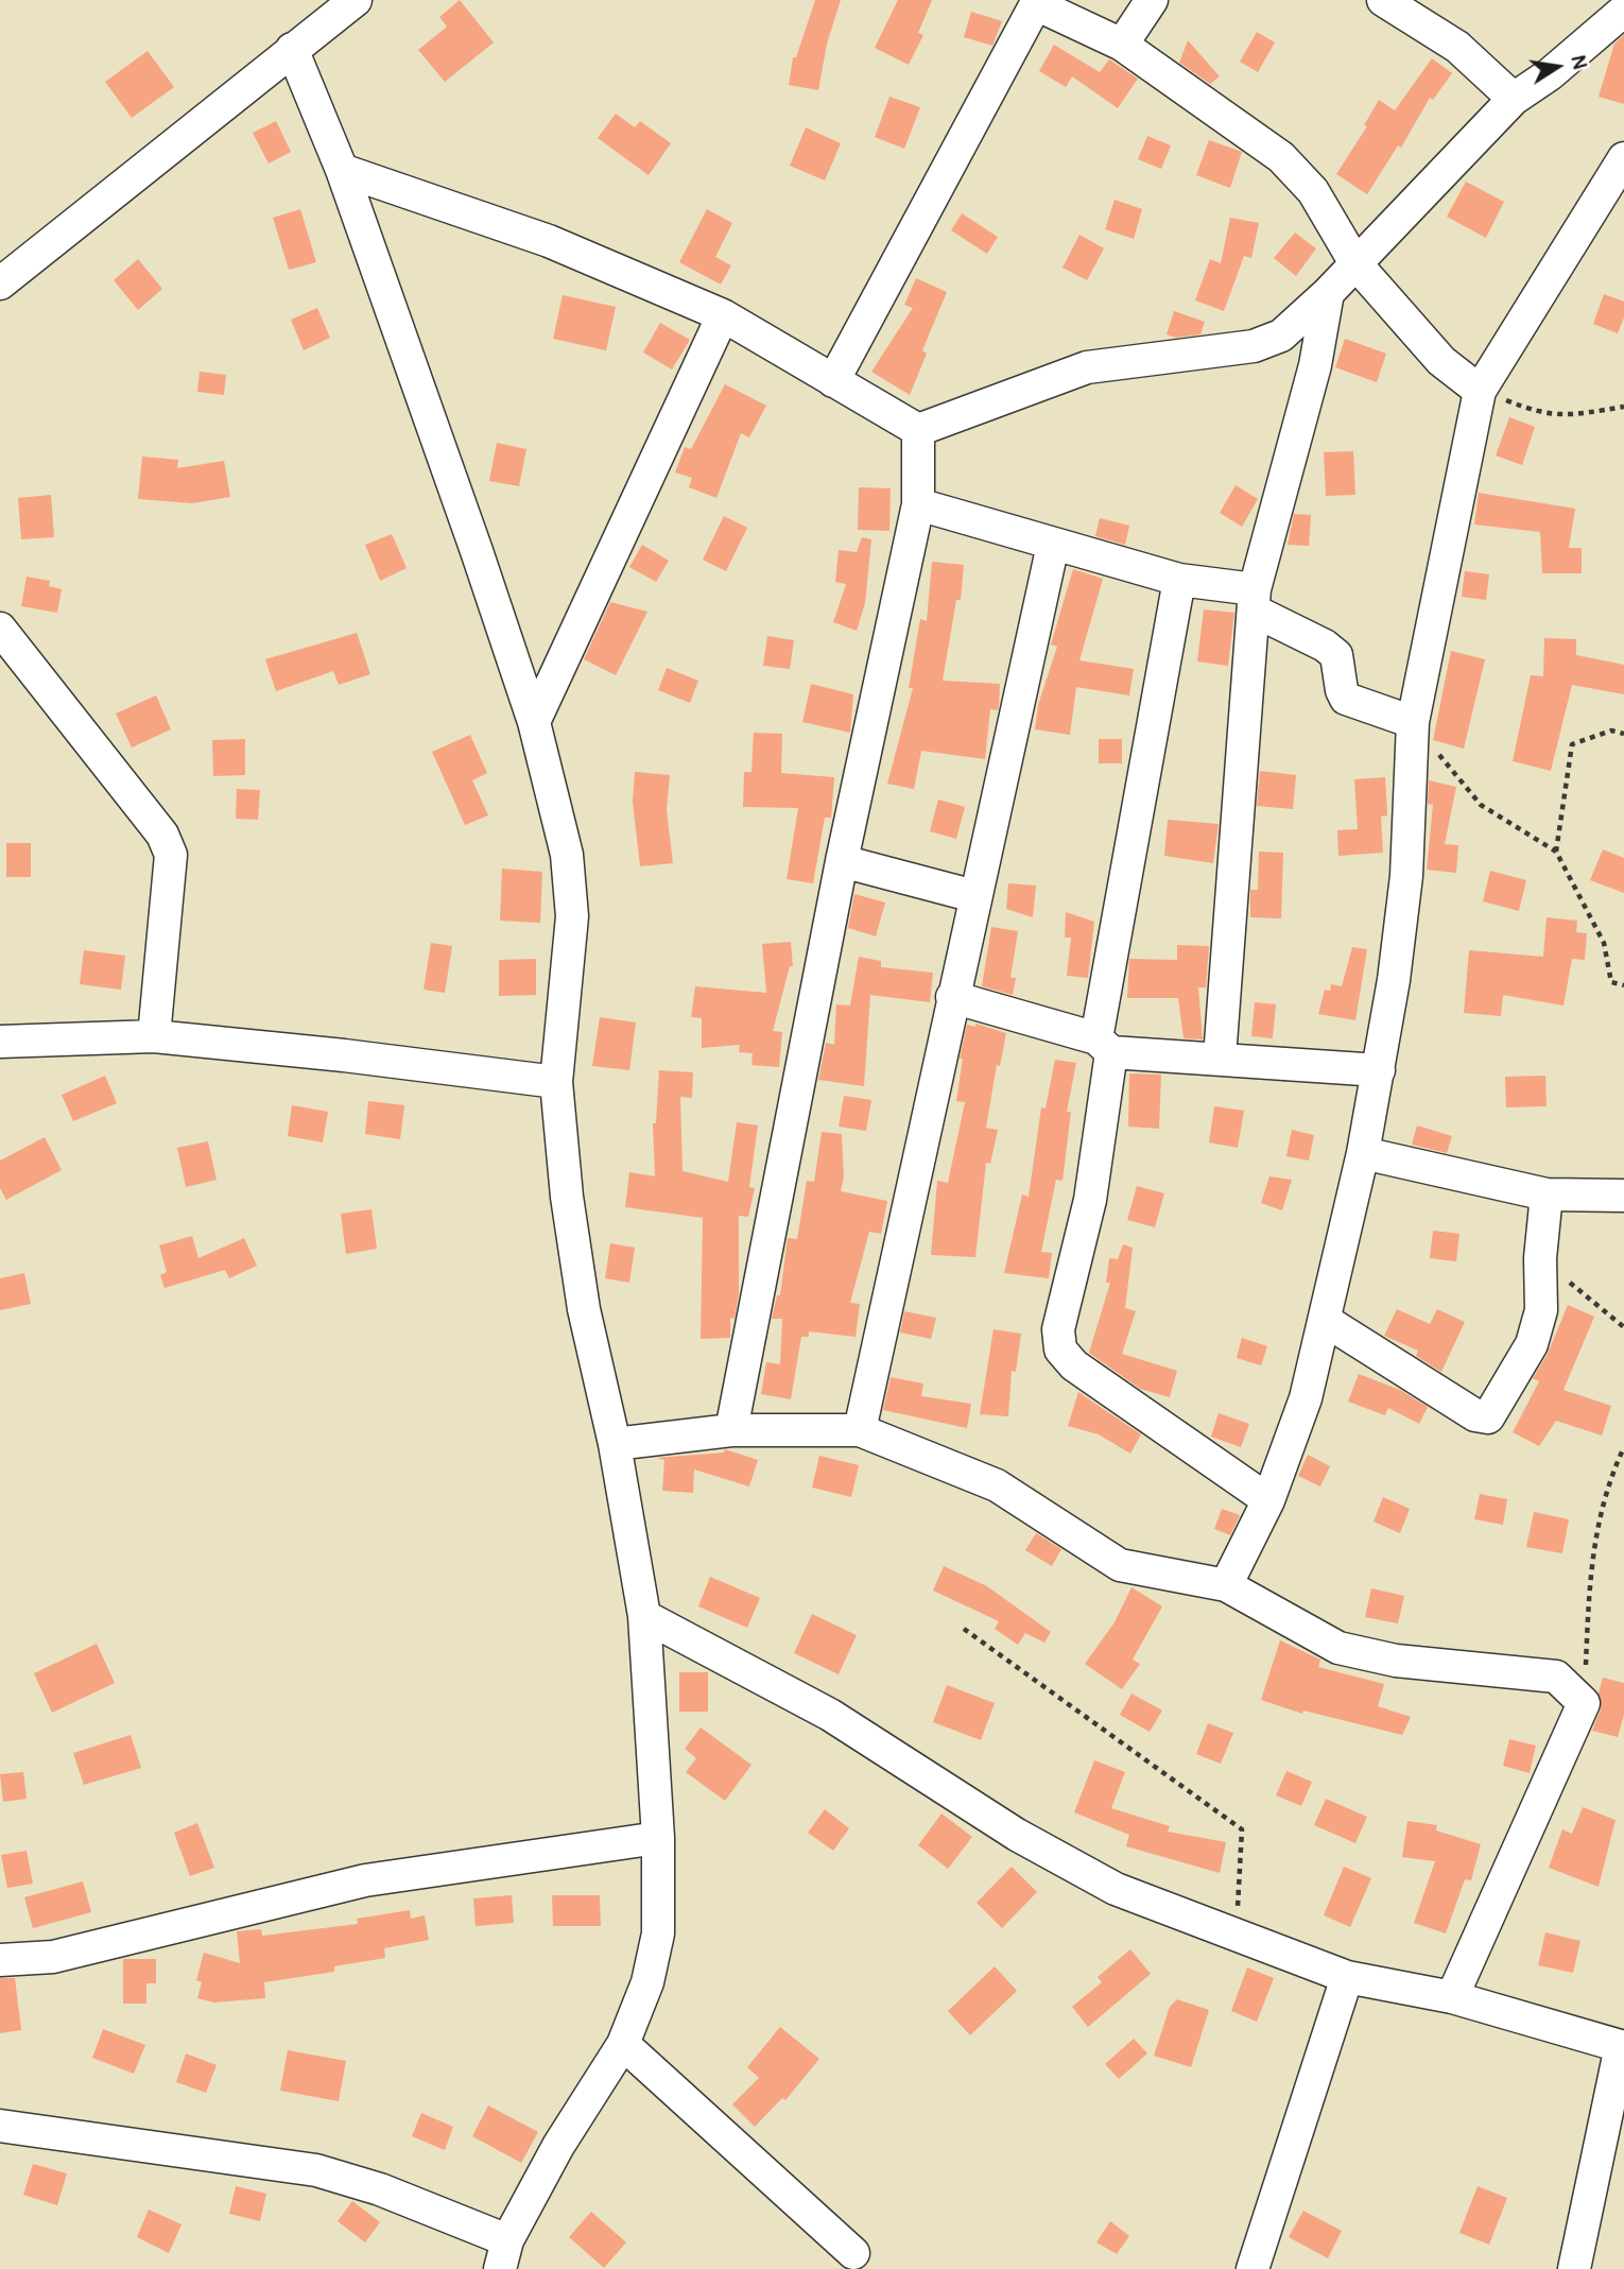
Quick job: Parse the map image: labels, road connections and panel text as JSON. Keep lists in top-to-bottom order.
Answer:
{
  "north": "right"
}
